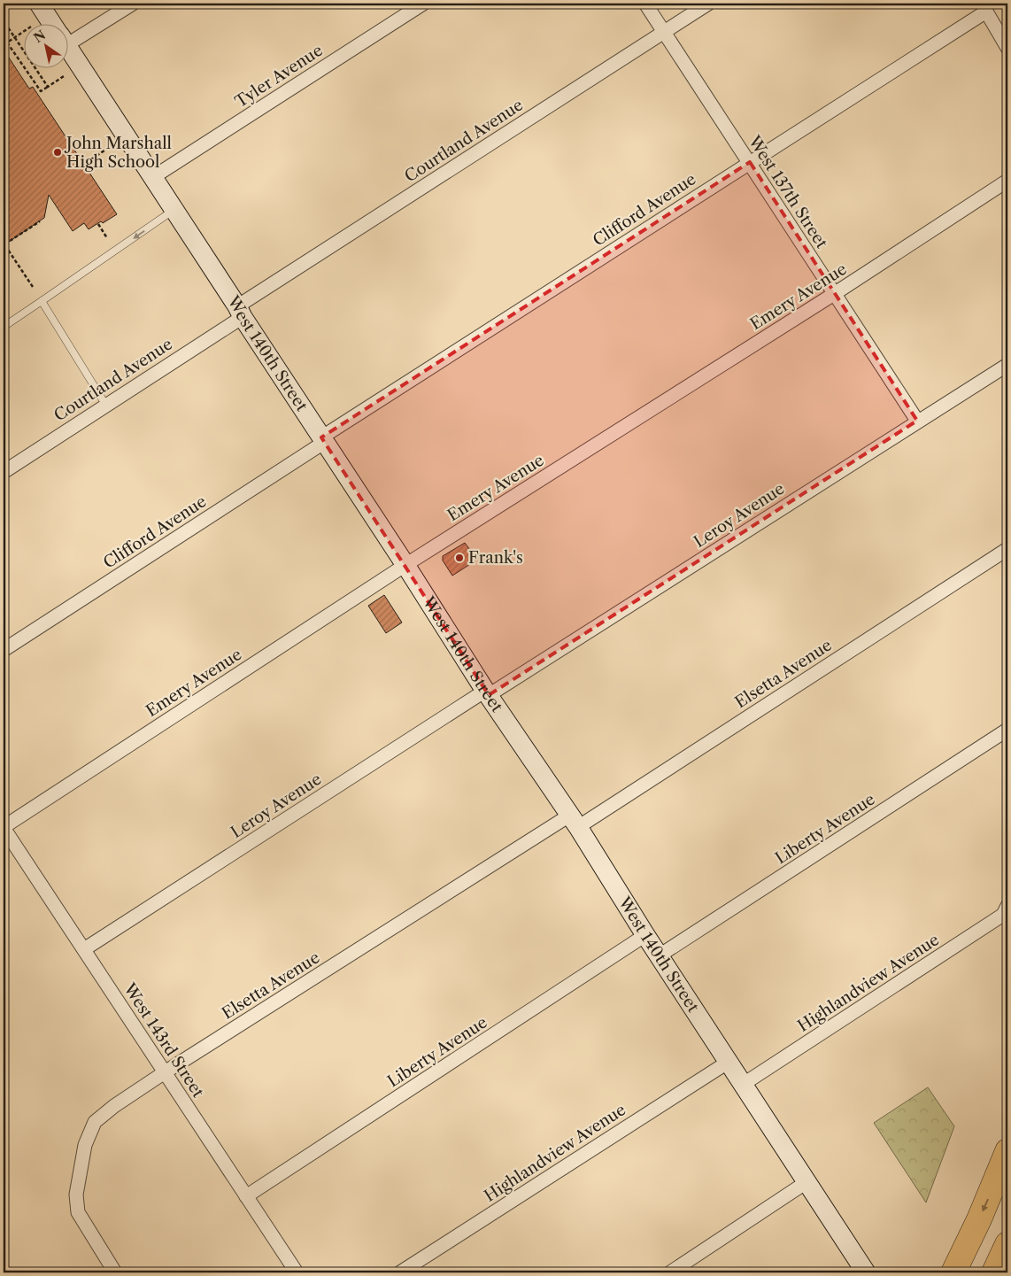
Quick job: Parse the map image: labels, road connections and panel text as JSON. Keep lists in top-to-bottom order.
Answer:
{
  "streets": {
    "street": [
      "Tyler Avenue",
      "Courtland Avenue",
      "West 137th Street",
      "Clifford Avenue",
      "Emery Avenue",
      "West 140th Street",
      "Leroy Avenue",
      "Elsetta Avenue",
      "Liberty Avenue",
      "Highlandview Avenue",
      "West 143rd Street"
    ]
  },
  "crossings": [
    ["Tyler Avenue", "West 140th Street"],
    ["Courtland Avenue", "West 137th Street"],
    ["Courtland Avenue", "West 140th Street"],
    ["West 137th Street", "Clifford Avenue"],
    ["West 137th Street", "Emery Avenue"],
    ["West 137th Street", "Leroy Avenue"],
    ["Clifford Avenue", "West 140th Street"],
    ["Emery Avenue", "West 140th Street"],
    ["Emery Avenue", "West 143rd Street"],
    ["West 140th Street", "Leroy Avenue"],
    ["West 140th Street", "Elsetta Avenue"],
    ["West 140th Street", "Liberty Avenue"],
    ["West 140th Street", "Highlandview Avenue"],
    ["Leroy Avenue", "West 143rd Street"],
    ["Elsetta Avenue", "West 143rd Street"],
    ["Liberty Avenue", "West 143rd Street"]
  ],
  "places": ["John Marshall High School", "Frank's"],
  "north": "top left"
}
